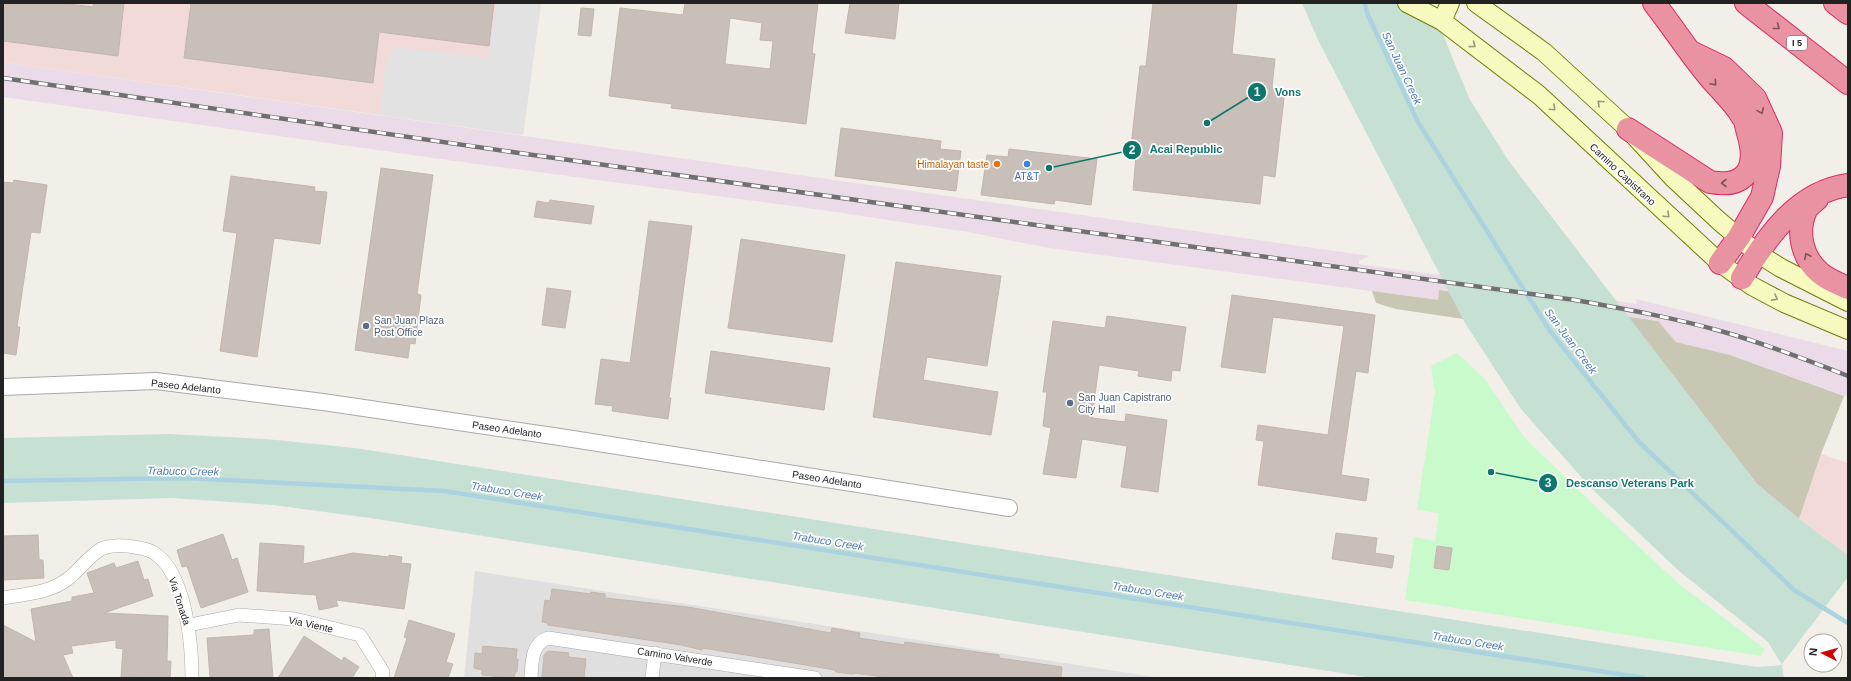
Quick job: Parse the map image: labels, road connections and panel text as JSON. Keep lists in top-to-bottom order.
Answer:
{
  "streets": {
    "highway": ["I 5"],
    "main road": ["Camino Capistrano"],
    "street": [
      "Paseo Adelanto",
      "Via Tonada",
      "Via Viente",
      "Camino Valverde"
    ]
  },
  "crossings": [
    ["Via Tonada", "Via Viente"]
  ],
  "water": ["San Juan Creek", "Trabuco Creek"],
  "places": [
    "Vons",
    "Himalayan taste",
    "AT&T",
    "Acai Republic",
    "San Juan Plaza Post Office",
    "San Juan Capistrano City Hall",
    "Descanso Veterans Park"
  ],
  "north": "left"
}
